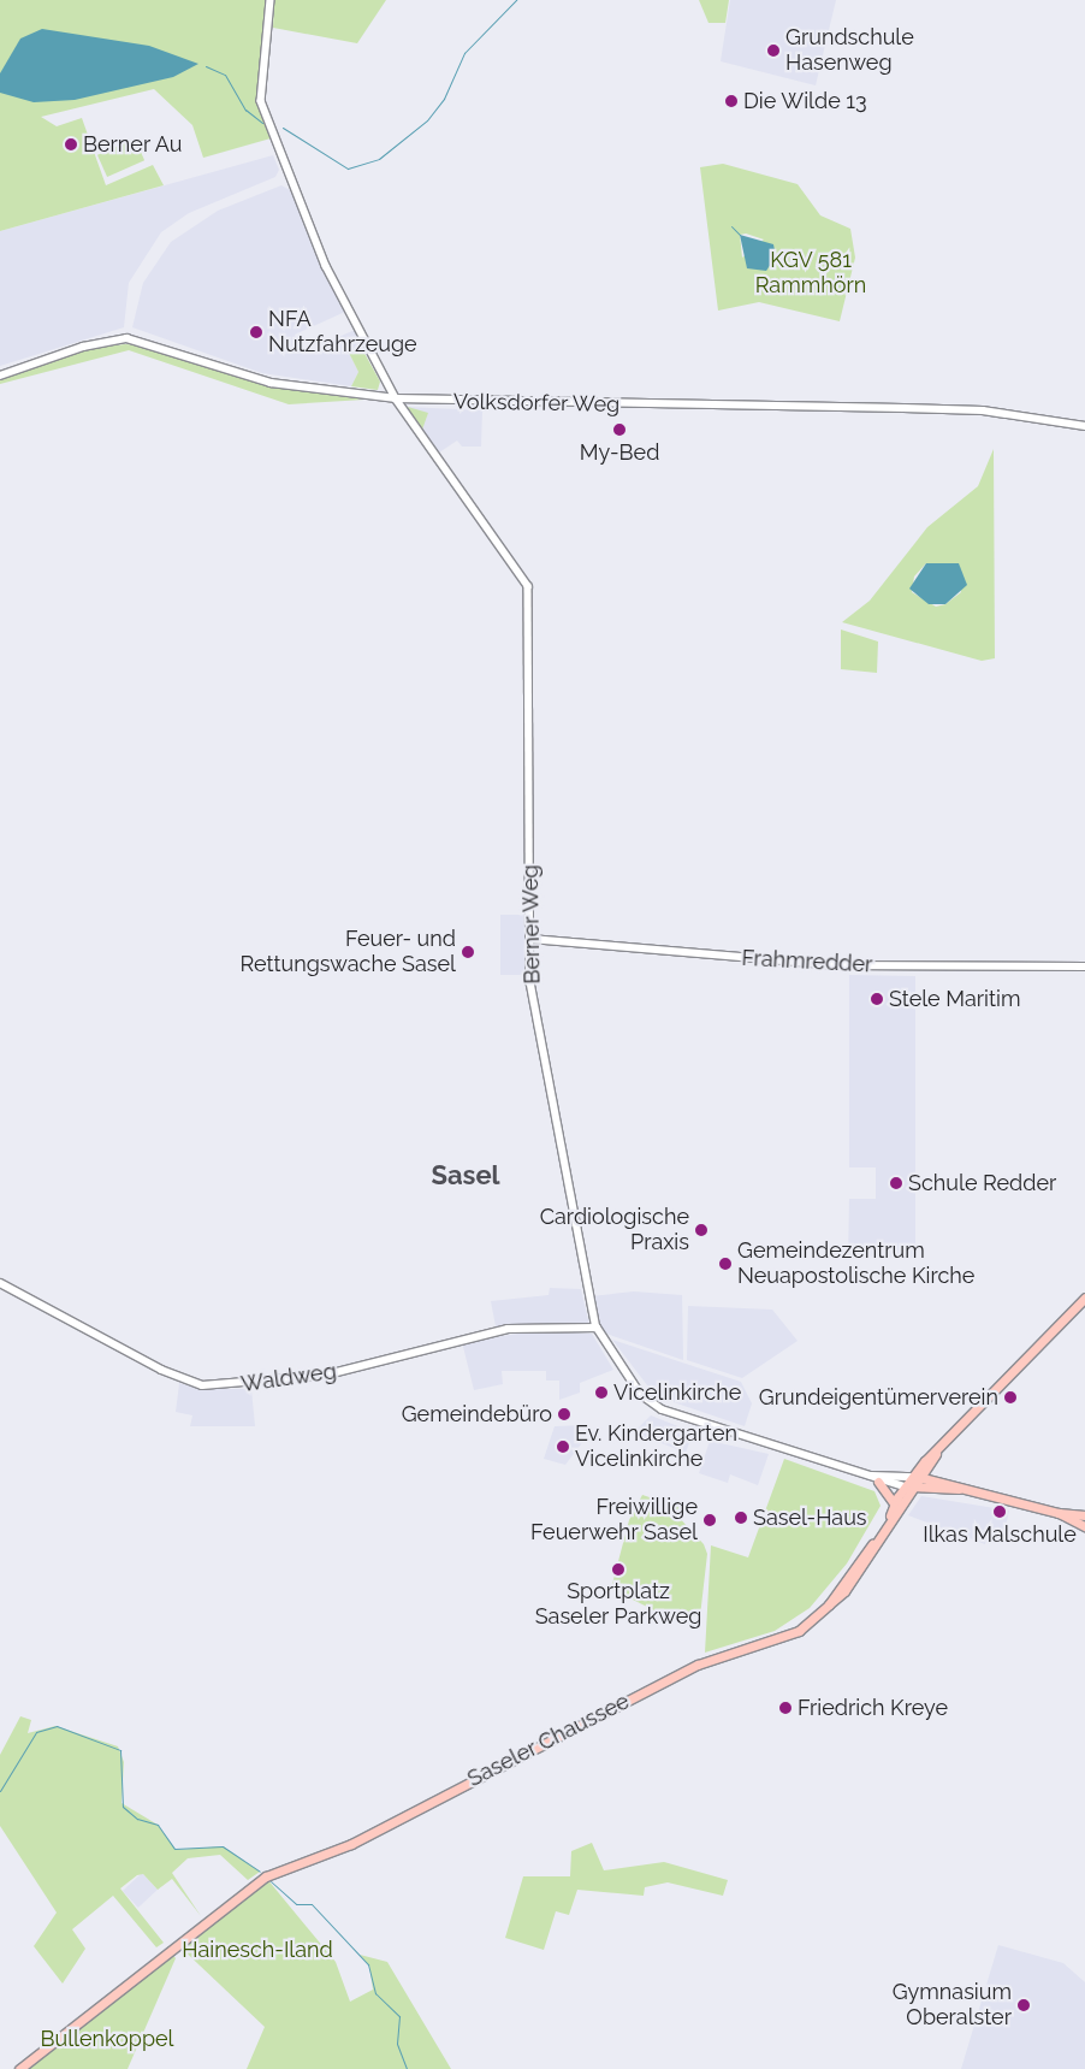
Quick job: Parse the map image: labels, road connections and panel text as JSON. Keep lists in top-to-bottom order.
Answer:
{
  "streets": {
    "main road": ["Waldweg", "Saseler Chaussee"],
    "street": ["Volksdorfer Weg", "Berner Weg", "Frahmredder"]
  },
  "crossings": [
    ["Volksdorfer Weg", "Berner Weg"],
    ["Berner Weg", "Frahmredder"],
    ["Berner Weg", "Waldweg"]
  ],
  "districts": ["Sasel"],
  "parks": ["KGV 581 Rammhörn", "Hainesch-Iland", "Bullenkoppel"],
  "places": [
    "Grundschule Hasenweg",
    "Die Wilde 13",
    "Berner Au",
    "NFA Nutzfahrzeuge",
    "My-Bed",
    "Feuer- und Rettungswache Sasel",
    "Stele Maritim",
    "Schule Redder",
    "Cardiologische Praxis",
    "Gemeindezentrum Neuapostolische Kirche",
    "Vicelinkirche",
    "Grundeigentümerverein",
    "Gemeindebüro",
    "Ev. Kindergarten Vicelinkirche",
    "Ilkas Malschule",
    "Sasel-Haus",
    "Freiwillige Feuerwehr Sasel",
    "Sportplatz Saseler Parkweg",
    "Friedrich Kreye",
    "Gymnasium Oberalster"
  ]
}
